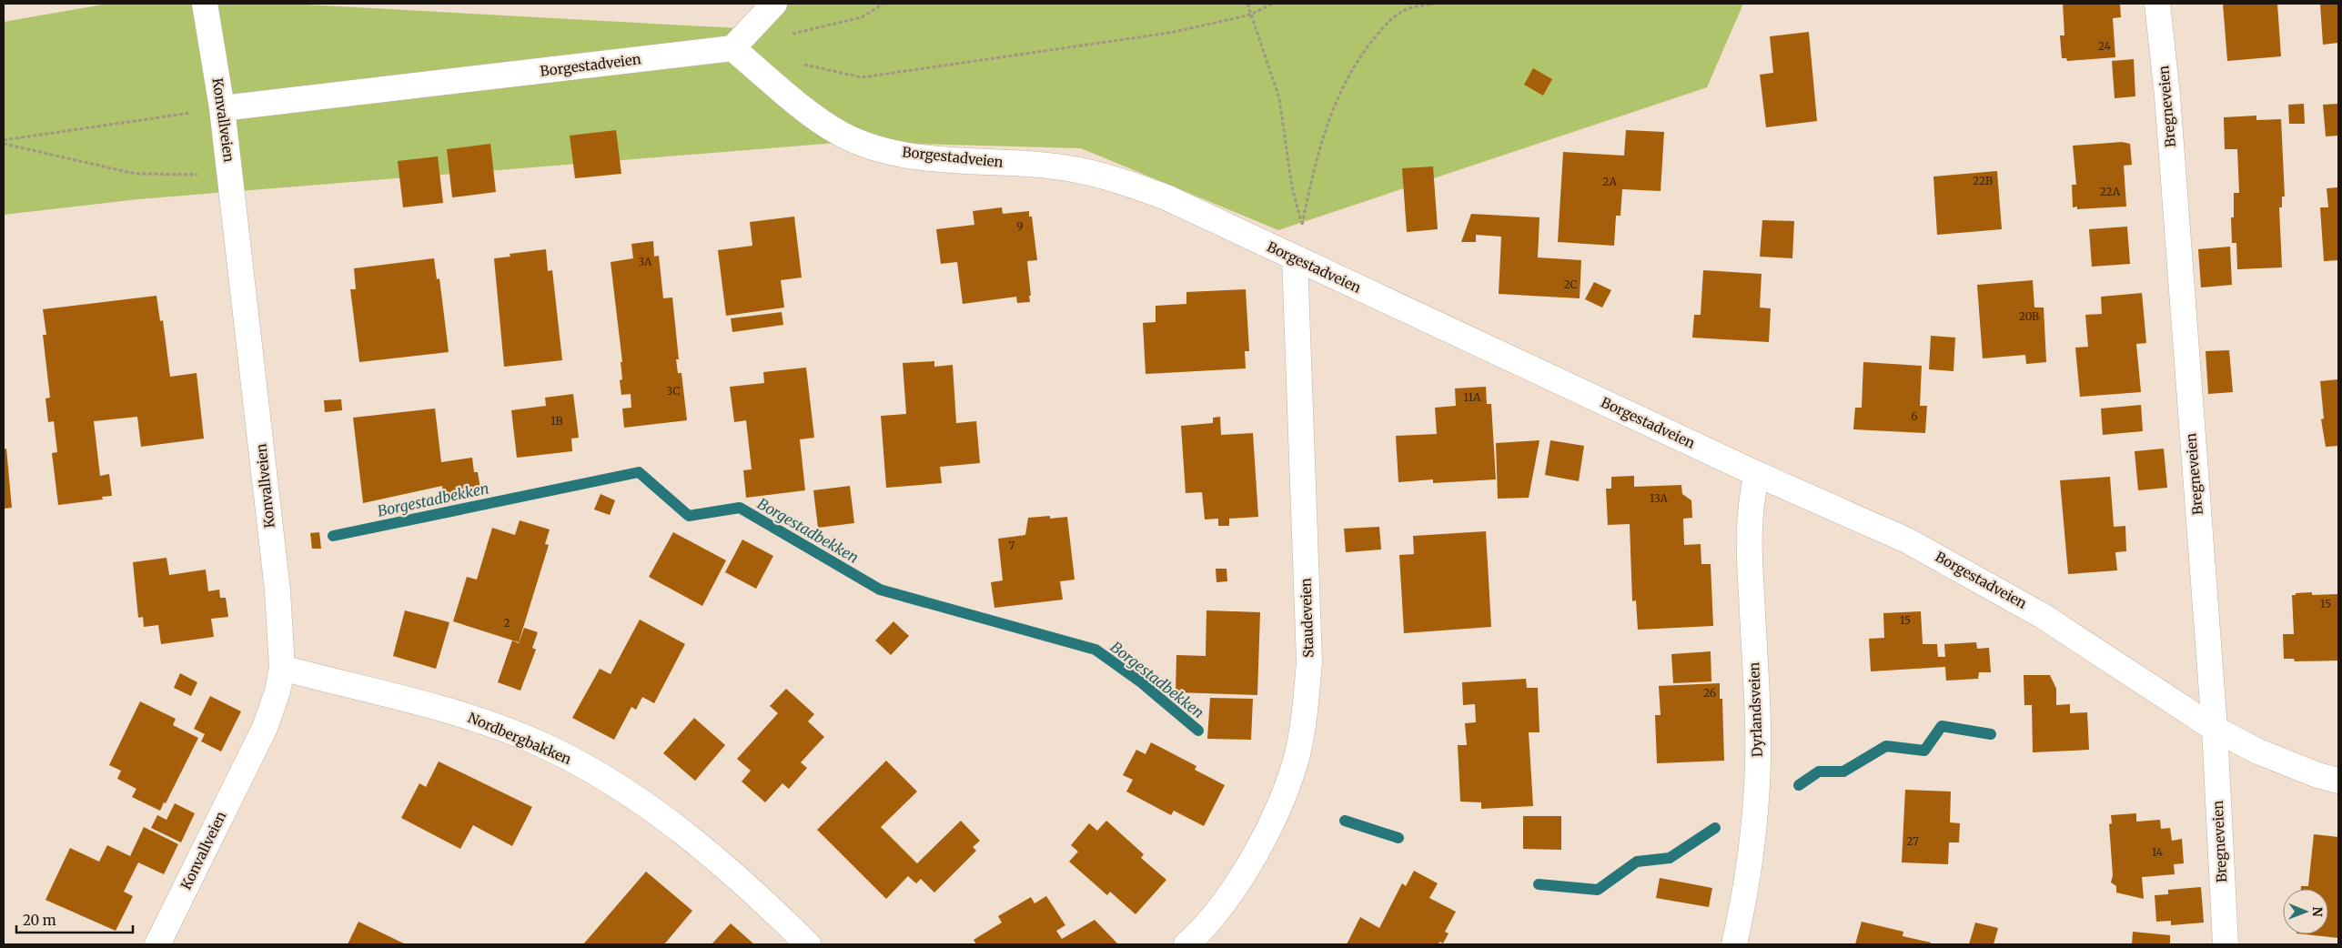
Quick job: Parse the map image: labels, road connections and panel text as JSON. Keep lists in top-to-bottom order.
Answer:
{
  "streets": {
    "street": [
      "Borgestadveien",
      "Bregneveien",
      "Konvallveien",
      "Staudeveien",
      "Dyrlandsveien",
      "Nordbergbakken"
    ]
  },
  "crossings": [
    ["Borgestadveien", "Bregneveien"],
    ["Borgestadveien", "Konvallveien"],
    ["Borgestadveien", "Staudeveien"],
    ["Borgestadveien", "Dyrlandsveien"],
    ["Konvallveien", "Nordbergbakken"]
  ],
  "water": ["Borgestadbekken"],
  "house_numbers": [
    "24",
    "22B",
    "2A",
    "22A",
    "9",
    "3A",
    "2C",
    "20B",
    "3C",
    "11A",
    "6",
    "1B",
    "13A",
    "7",
    "15",
    "15",
    "2",
    "26",
    "27",
    "14"
  ],
  "scale_bar": "20 m",
  "north": "right"
}
